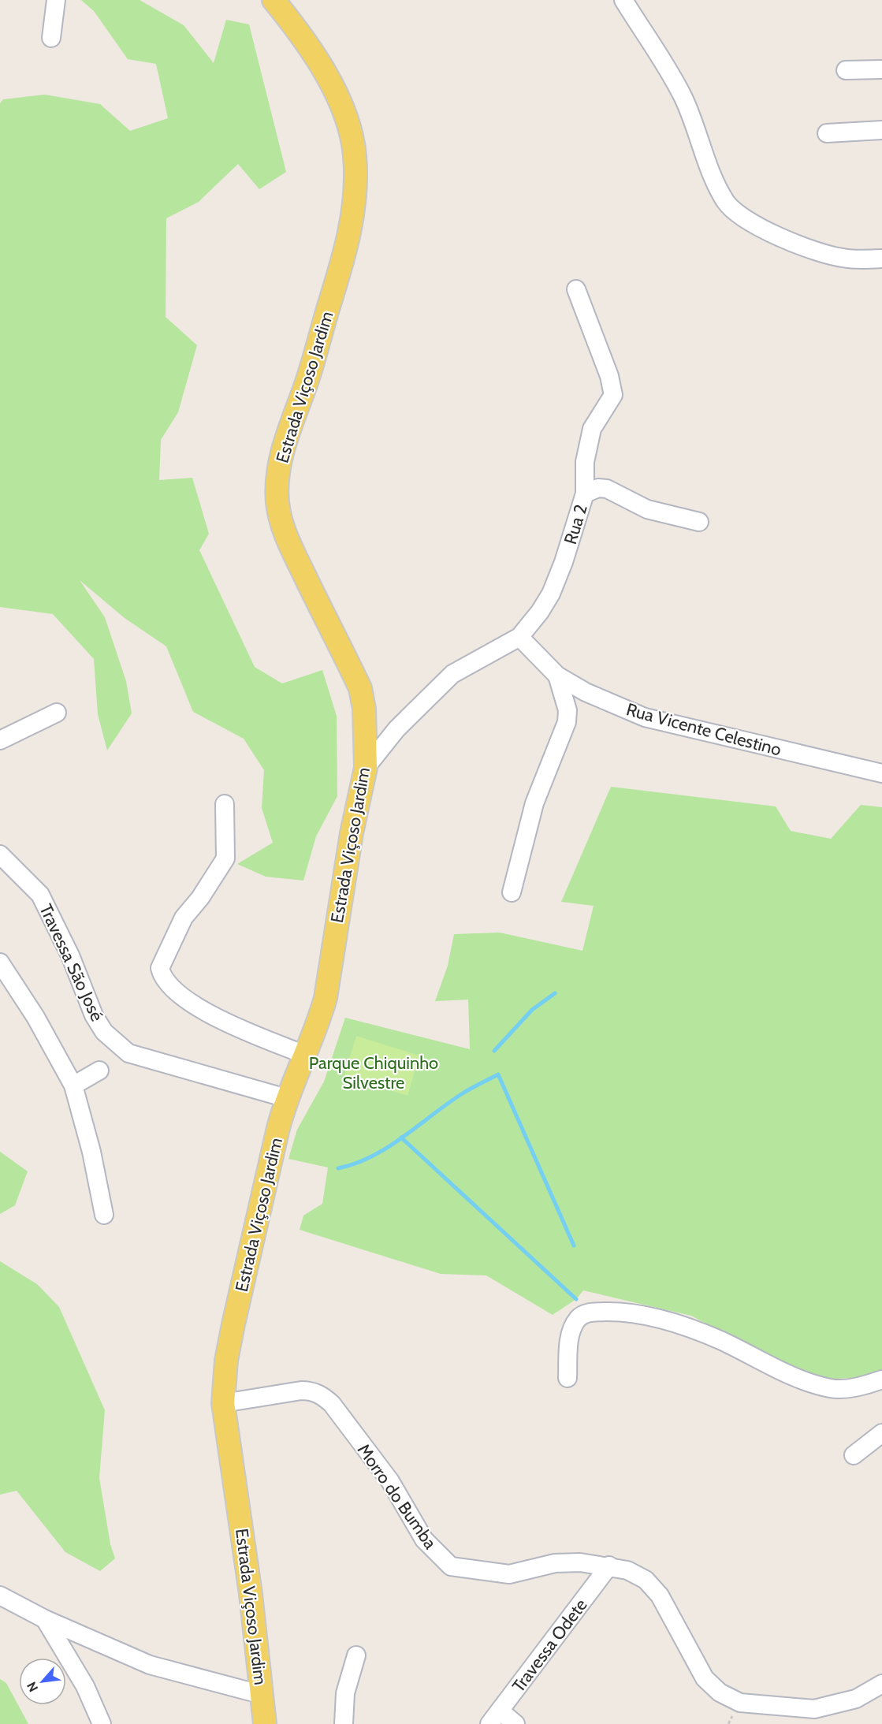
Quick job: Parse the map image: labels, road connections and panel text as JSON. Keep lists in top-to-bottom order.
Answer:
{
  "streets": {
    "main road": ["Estrada Viçoso Jardim"],
    "street": [
      "Rua 2",
      "Rua Vicente Celestino",
      "Travessa São José",
      "Morro do Bumba",
      "Travessa Odete"
    ]
  },
  "crossings": [
    ["Estrada Viçoso Jardim", "Travessa São José"],
    ["Estrada Viçoso Jardim", "Morro do Bumba"],
    ["Rua 2", "Rua Vicente Celestino"],
    ["Morro do Bumba", "Travessa Odete"]
  ],
  "parks": ["Parque Chiquinho Silvestre"],
  "north": "bottom left"
}
